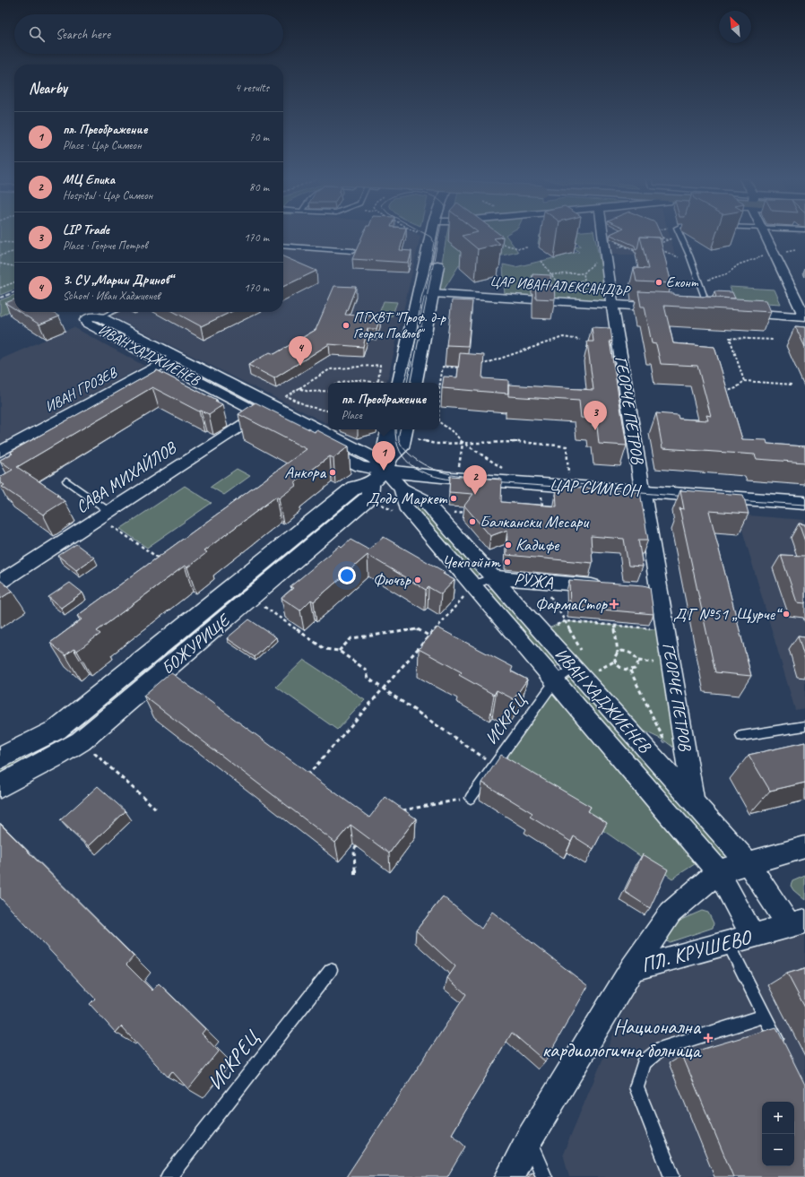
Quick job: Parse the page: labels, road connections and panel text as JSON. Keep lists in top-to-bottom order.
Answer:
{
  "streets": {
    "street": [
      "ЦАР ИВАН АЛЕКСАНДЪР",
      "ИВАН ХАДЖИЕНЕВ",
      "ИВАН ГРОЗЕВ",
      "ГЕОРЧЕ ПЕТРОВ",
      "САВА МИХАЙЛОВ",
      "ЦАР СИМЕОН",
      "РУЖА",
      "БОЖУРИЩЕ",
      "ПЛ. КРУШЕВО"
    ],
    "lane": ["ИСКРЕЦ"]
  },
  "crossings": [
    ["ЦАР ИВАН АЛЕКСАНДЪР", "ГЕОРЧЕ ПЕТРОВ"],
    ["ИВАН ХАДЖИЕНЕВ", "ИВАН ГРОЗЕВ"],
    ["ИВАН ХАДЖИЕНЕВ", "ГЕОРЧЕ ПЕТРОВ"],
    ["ИВАН ХАДЖИЕНЕВ", "САВА МИХАЙЛОВ"],
    ["ИВАН ХАДЖИЕНЕВ", "ЦАР СИМЕОН"],
    ["ИВАН ХАДЖИЕНЕВ", "РУЖА"],
    ["ИВАН ХАДЖИЕНЕВ", "БОЖУРИЩЕ"],
    ["ИВАН ХАДЖИЕНЕВ", "ИСКРЕЦ"],
    ["ИВАН ХАДЖИЕНЕВ", "ПЛ. КРУШЕВО"],
    ["ГЕОРЧЕ ПЕТРОВ", "ЦАР СИМЕОН"],
    ["ЦАР СИМЕОН", "БОЖУРИЩЕ"]
  ],
  "places": {
    "other": [
      "Еконт",
      "ПГХВТ \"Проф. д-р Георги Павлов\"",
      "Анкора",
      "Додо Маркет",
      "Балкански Месари",
      "Кадифе",
      "Чекпойнт",
      "Фючър",
      "ДГ №51 „Щурче“"
    ],
    "health": ["ФармаСтор", "Национална кардиологична болница"]
  },
  "north": "top left",
  "page": {
    "search": "Search here",
    "heading": ["Nearby", "4 results"],
    "list": [
      {
        "mark": "1",
        "name": "пл. Преображение",
        "note": "Place · Цар Симеон",
        "value": "70 m"
      },
      {
        "mark": "2",
        "name": "МЦ Епика",
        "note": "Hospital · Цар Симеон",
        "value": "80 m"
      },
      {
        "mark": "3",
        "name": "LIP Trade",
        "note": "Place · Георче Петров",
        "value": "170 m"
      },
      {
        "mark": "4",
        "name": "3. СУ „Марин Дринов“",
        "note": "School · Иван Хаджиенев",
        "value": "170 m"
      }
    ],
    "pins": [
      "4",
      "3",
      "1",
      "2"
    ],
    "popup": ["пл. Преображение", "Place"],
    "map_buttons": ["+", "−"]
  }
}
